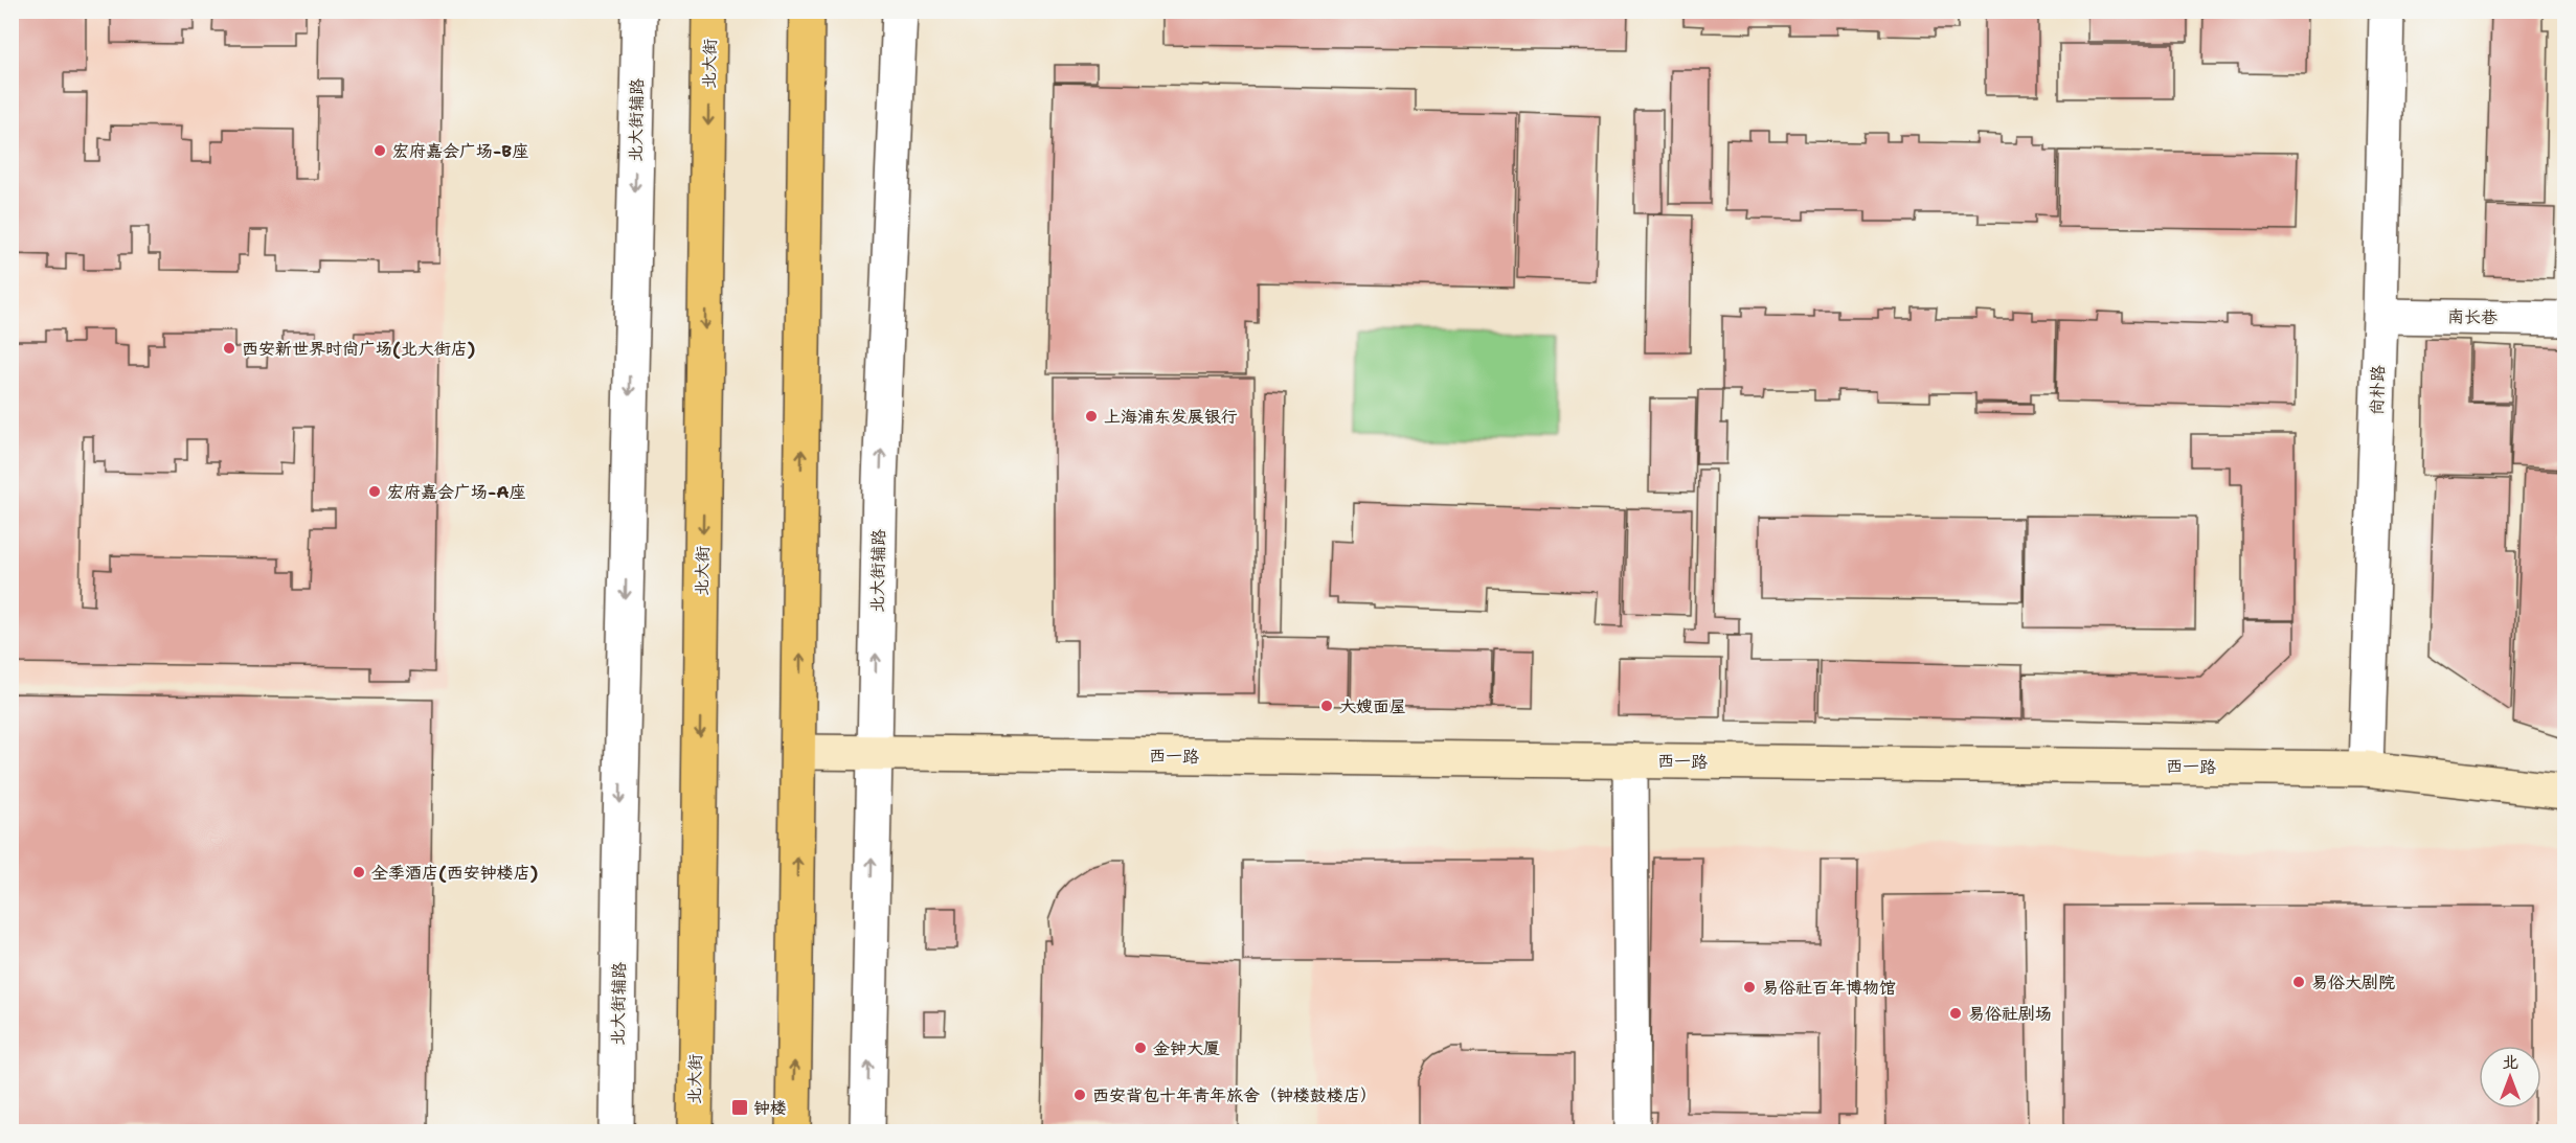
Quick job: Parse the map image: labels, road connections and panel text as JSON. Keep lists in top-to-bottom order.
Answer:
{
  "streets": {
    "main road": ["北大街"],
    "street": [
      "北大街辅路",
      "南长巷",
      "尚朴路",
      "西一路"
    ]
  },
  "crossings": [
    ["北大街辅路", "西一路"],
    ["南长巷", "尚朴路"],
    ["尚朴路", "西一路"]
  ],
  "places": {
    "other": [
      "宏府嘉会广场-B座",
      "西安新世界时尚广场(北大街店)",
      "上海浦东发展银行",
      "宏府嘉会广场-A座",
      "大嫂面屋",
      "全季酒店(西安钟楼店)",
      "易俗大剧院",
      "易俗社百年博物馆",
      "易俗社剧场",
      "金钟大厦",
      "西安背包十年青年旅舍（钟楼鼓楼店）"
    ],
    "transit": ["钟楼"]
  },
  "north": "top"
}
